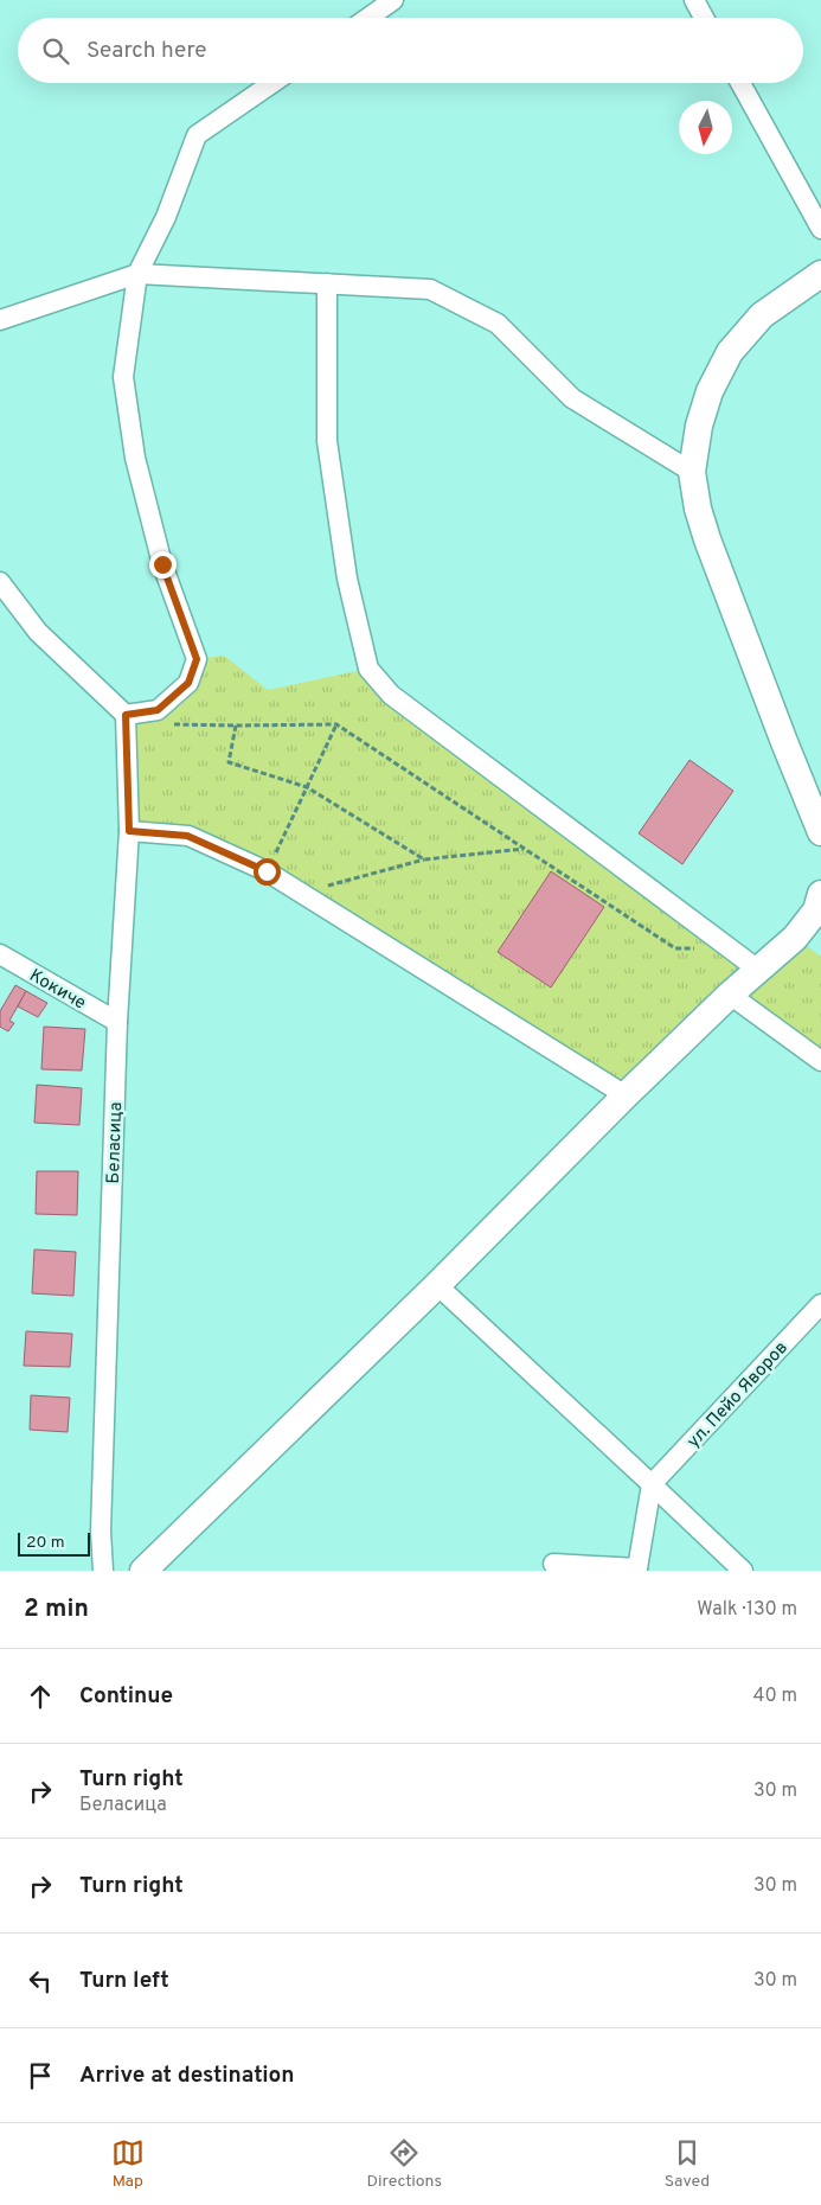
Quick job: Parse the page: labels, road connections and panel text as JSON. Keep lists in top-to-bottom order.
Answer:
{
  "streets": {
    "street": ["Кокиче", "Беласица", "ул. Пейо Яворов"]
  },
  "crossings": [
    ["Кокиче", "Беласица"]
  ],
  "scale_bar": "20 m",
  "north": "bottom",
  "page": {
    "search": "Search here",
    "scale": "20 m",
    "heading": ["2 min", "Walk · 130 m"],
    "list": [
      ["Continue", "40 m"],
      ["Turn right", "Беласица", "30 m"],
      ["Turn right", "30 m"],
      ["Turn left", "30 m"],
      "Arrive at destination"
    ],
    "nav": ["Map", "Directions", "Saved"]
  }
}
